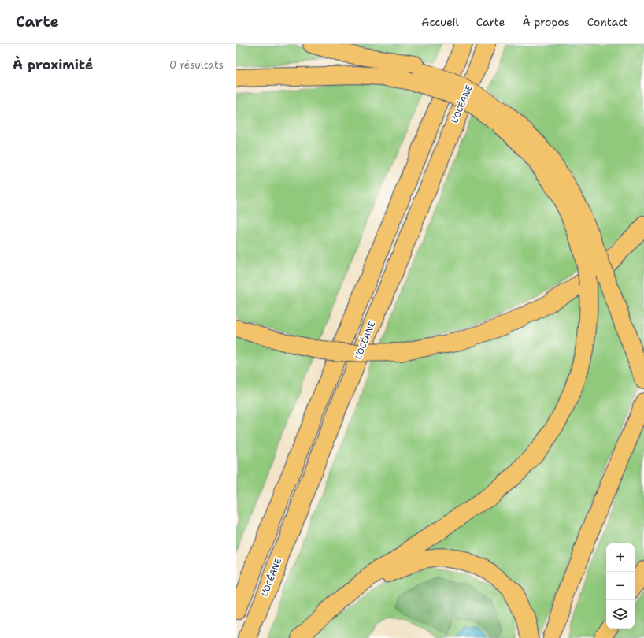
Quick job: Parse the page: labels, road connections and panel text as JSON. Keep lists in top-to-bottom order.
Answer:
{
  "streets": {
    "highway": ["L’OCÉANE"]
  },
  "page": {
    "header": "Carte",
    "nav": [
      "Accueil",
      "Carte",
      "À propos",
      "Contact"
    ],
    "heading": ["À proximité", "0 résultats"],
    "map_buttons": ["+", "−"]
  }
}
